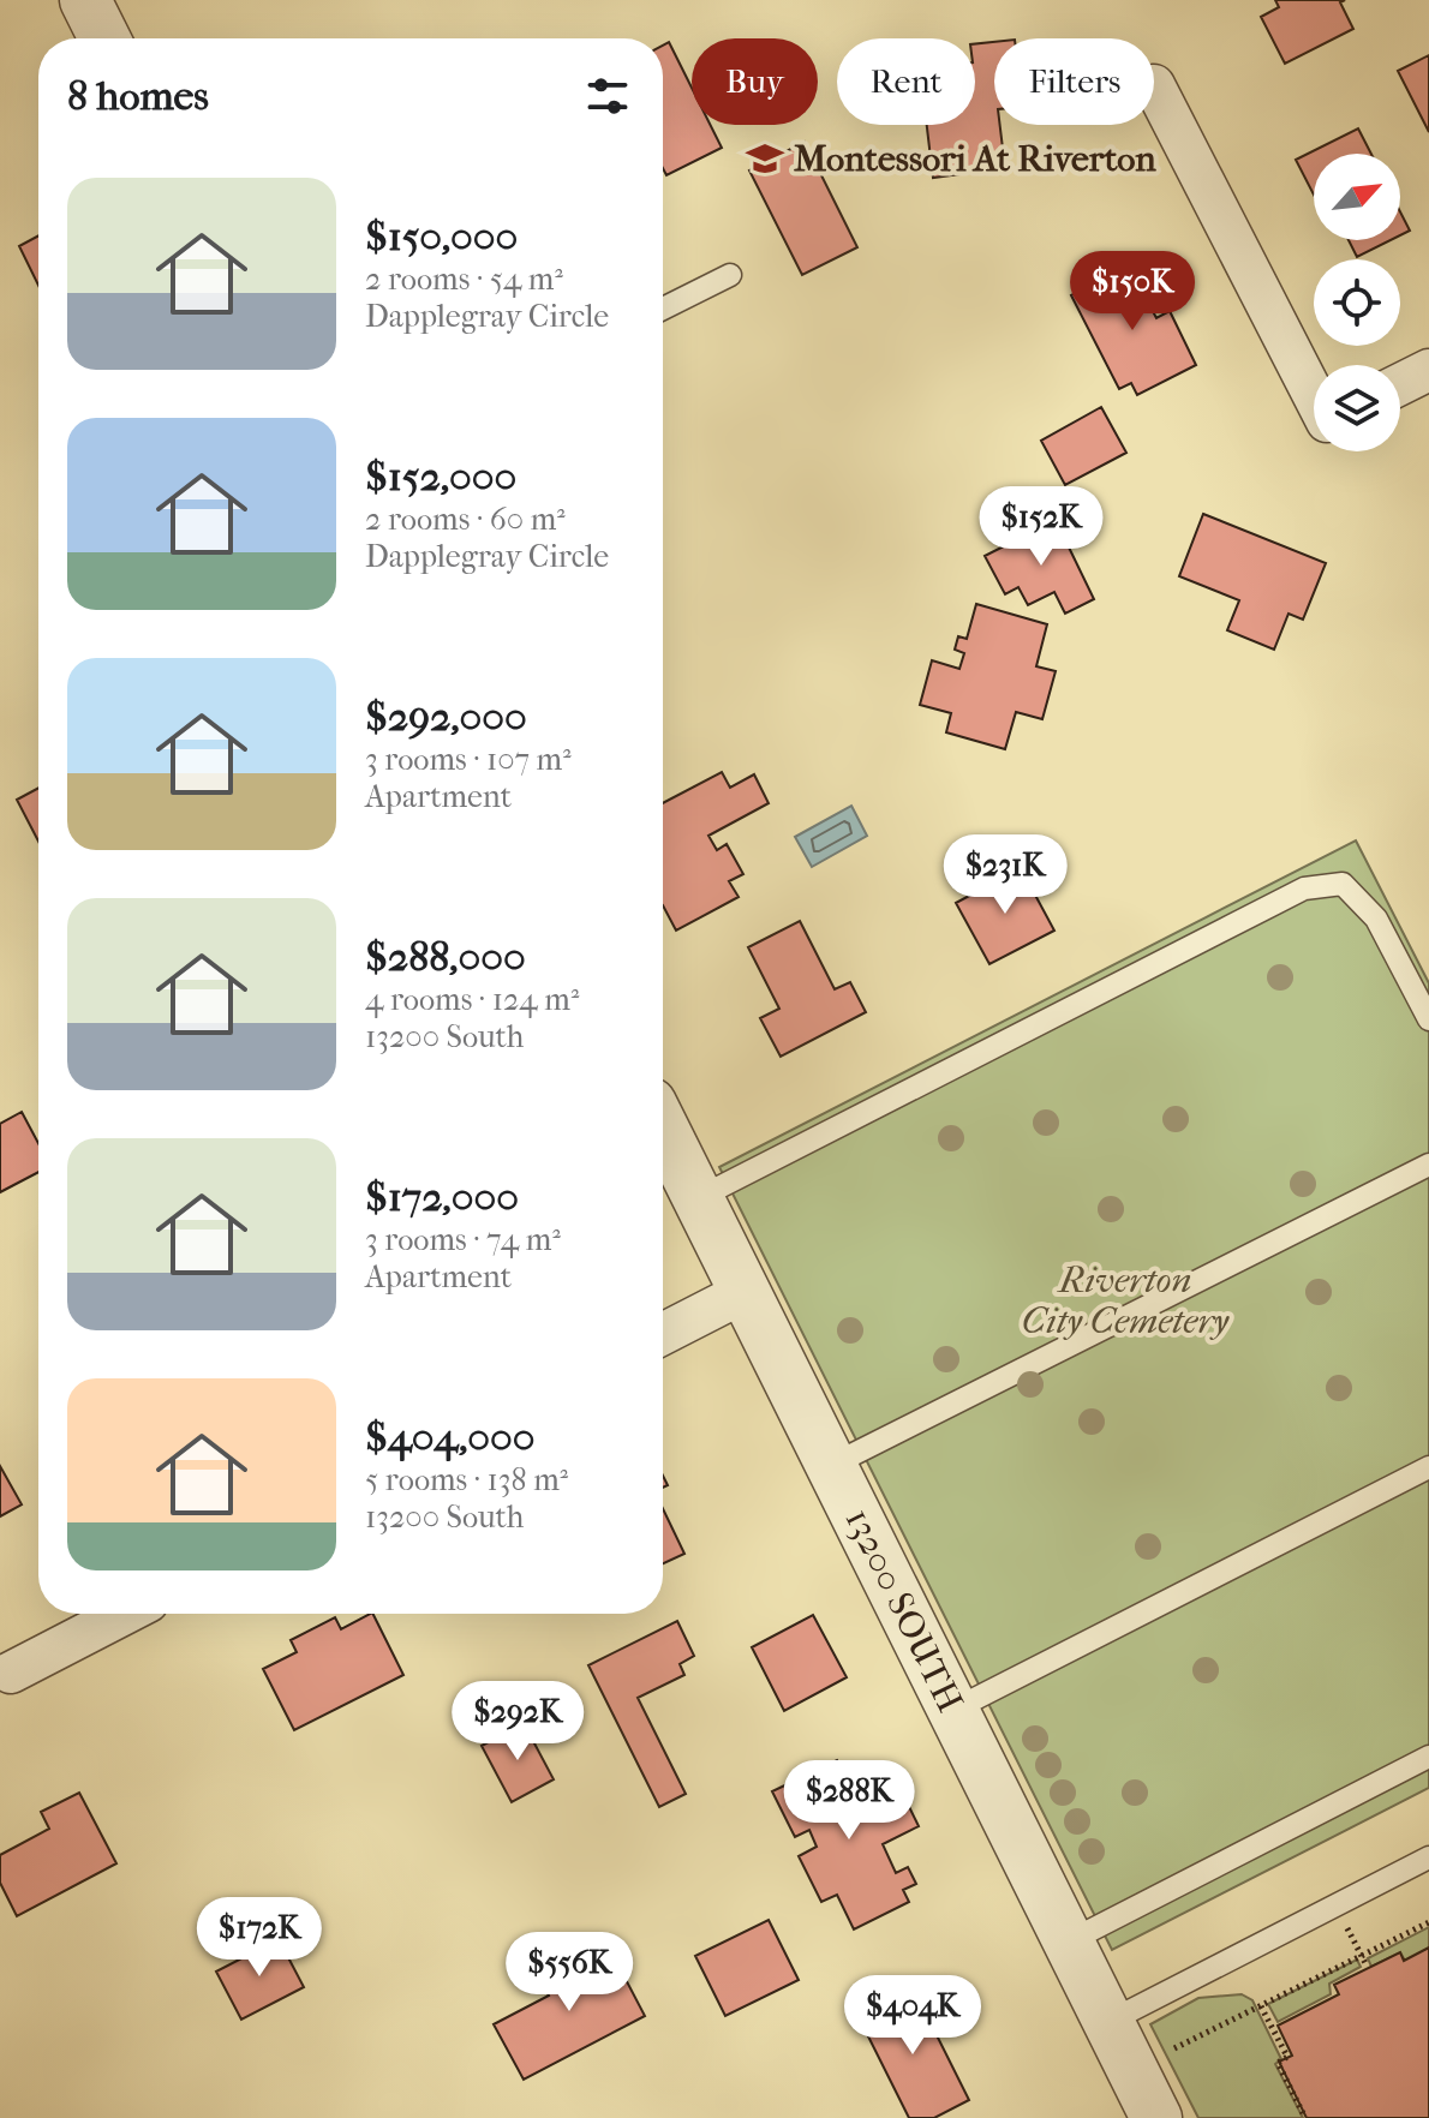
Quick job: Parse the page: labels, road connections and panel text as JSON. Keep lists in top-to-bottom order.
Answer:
{
  "streets": {
    "street": ["13200 SOUTH"]
  },
  "parks": ["Riverton City Cemetery"],
  "places": {
    "school or university": ["Montessori At Riverton"]
  },
  "north": "top right",
  "page": {
    "chip": ["Buy", "Rent", "Filters"],
    "heading": "8 homes",
    "list": [
      {
        "name": "$150,000",
        "note": "2 rooms · 54 m² · Dapplegray Circle"
      },
      {
        "name": "$152,000",
        "note": "2 rooms · 60 m² · Dapplegray Circle"
      },
      {
        "name": "$292,000",
        "note": "3 rooms · 107 m² · Apartment"
      },
      {
        "name": "$288,000",
        "note": "4 rooms · 124 m² · 13200 South"
      },
      {
        "name": "$172,000",
        "note": "3 rooms · 74 m² · Apartment"
      },
      {
        "name": "$404,000",
        "note": "5 rooms · 138 m² · 13200 South"
      }
    ],
    "price": [
      "$150K",
      "$152K",
      "$231K",
      "$292K",
      "$288K",
      "$172K",
      "$556K",
      "$404K"
    ]
  }
}
